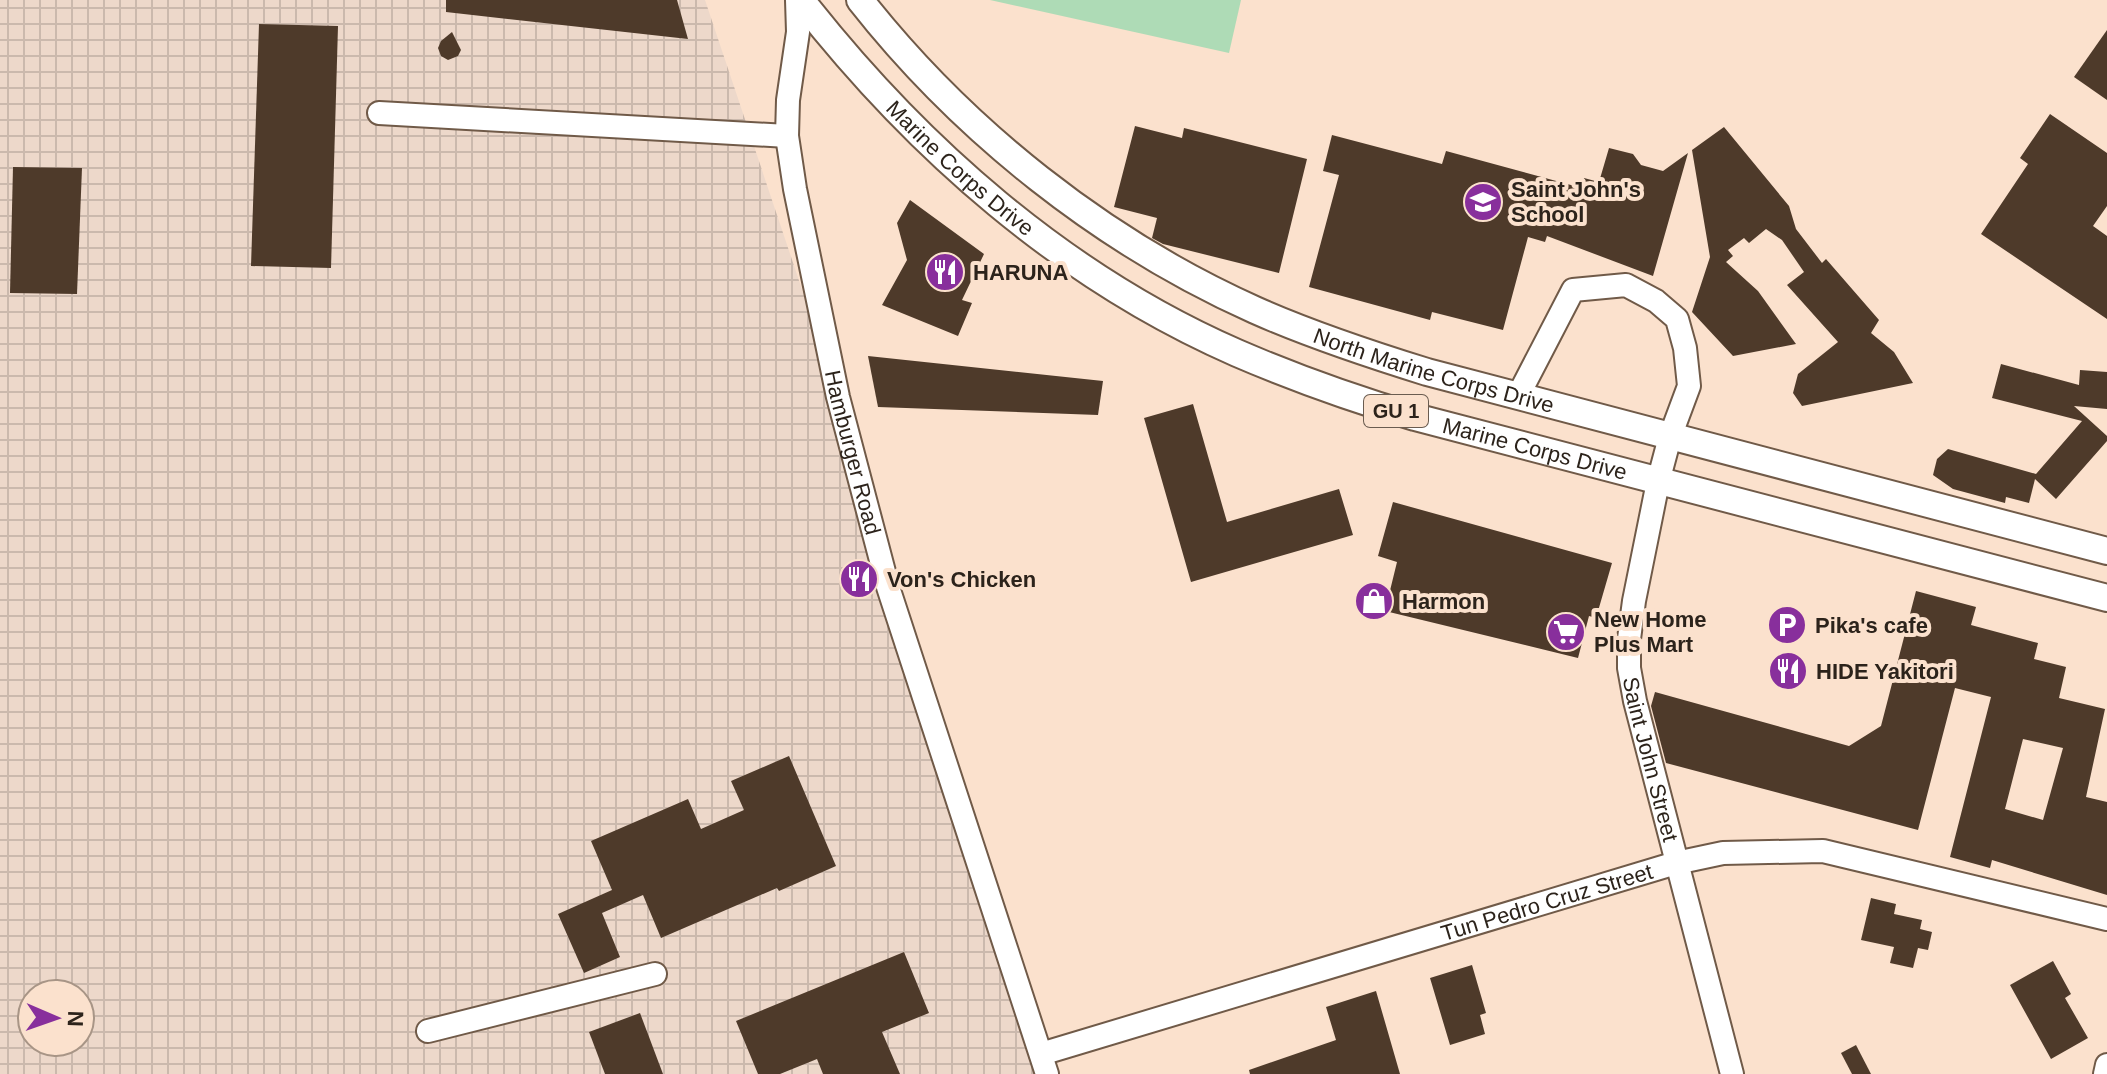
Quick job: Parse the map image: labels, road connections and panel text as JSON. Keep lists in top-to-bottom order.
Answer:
{
  "streets": {
    "main road": ["Marine Corps Drive", "North Marine Corps Drive", "GU 1"],
    "street": ["Hamburger Road", "Saint John Street", "Tun Pedro Cruz Street"]
  },
  "crossings": [
    ["Marine Corps Drive", "Hamburger Road"],
    ["Marine Corps Drive", "Saint John Street"],
    ["North Marine Corps Drive", "Saint John Street"],
    ["Hamburger Road", "Tun Pedro Cruz Street"],
    ["Saint John Street", "Tun Pedro Cruz Street"]
  ],
  "places": {
    "school or university": ["Saint John's School"],
    "restaurant": ["HARUNA", "Von's Chicken", "HIDE Yakitori"],
    "shop": ["Harmon"],
    "parking": ["Pika's cafe"],
    "supermarket": ["New Home Plus Mart"]
  },
  "north": "right"
}
